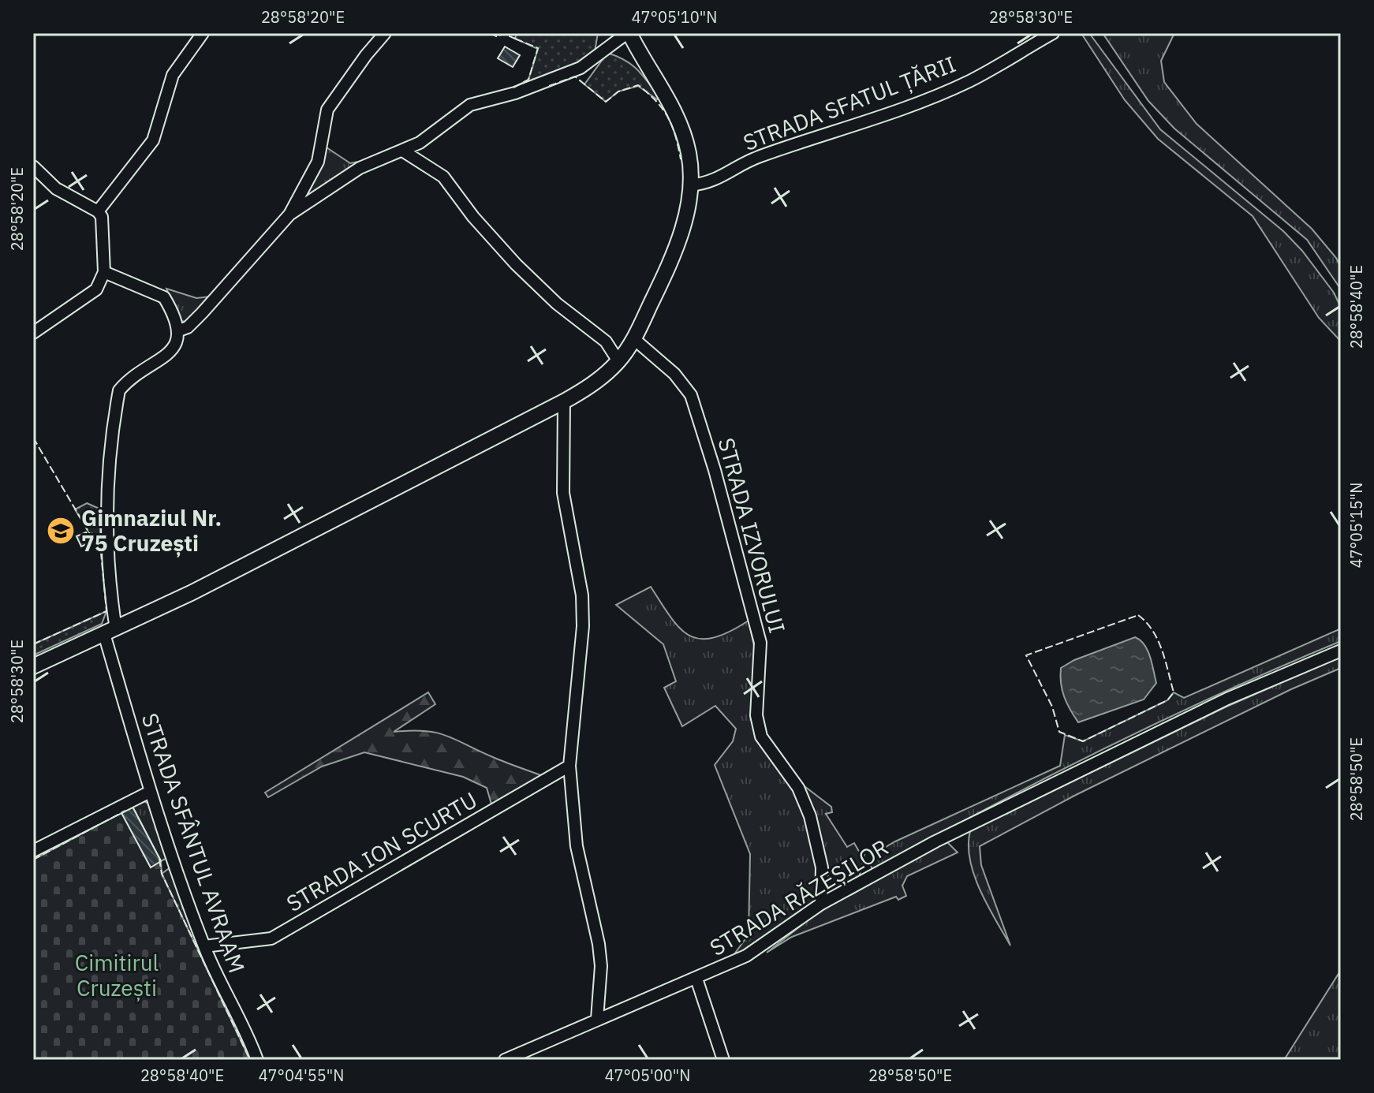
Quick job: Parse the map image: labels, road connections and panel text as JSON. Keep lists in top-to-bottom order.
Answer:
{
  "streets": {
    "street": [
      "STRADA SFATUL ȚĂRII",
      "STRADA IZVORULUI",
      "STRADA SFÂNTUL AVRAAM",
      "STRADA ION SCURTU",
      "STRADA RĂZEȘILOR"
    ]
  },
  "crossings": [
    ["STRADA IZVORULUI", "STRADA RĂZEȘILOR"],
    ["STRADA SFÂNTUL AVRAAM", "STRADA ION SCURTU"]
  ],
  "parks": ["Cimitirul Cruzești"],
  "places": {
    "school or university": ["Gimnaziul Nr. 75 Cruzești"]
  },
  "coordinates": [
    "28°58'20\"E",
    "47°05'10\"N",
    "28°58'30\"E",
    "28°58'40\"E",
    "47°05'15\"N",
    "28°58'50\"E",
    "47°04'55\"N",
    "47°05'00\"N"
  ]
}
